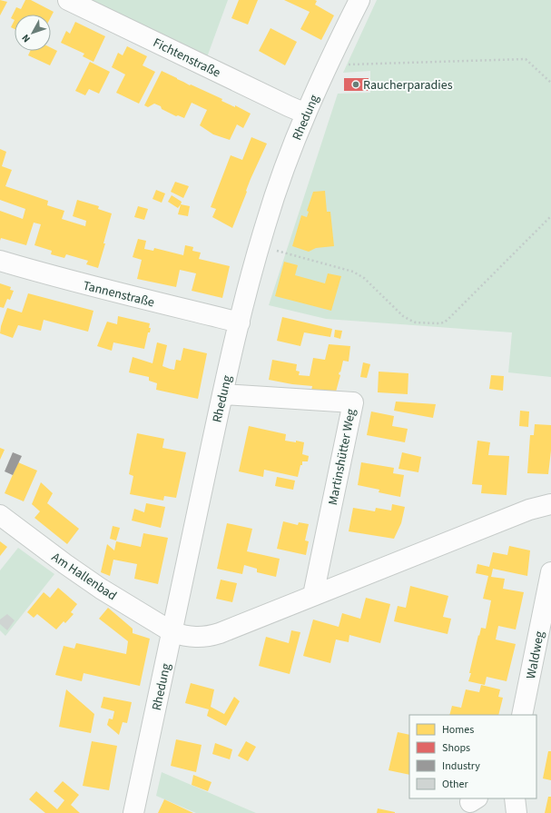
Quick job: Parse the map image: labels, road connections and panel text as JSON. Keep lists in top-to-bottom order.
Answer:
{
  "streets": {
    "street": [
      "Fichtenstraße",
      "Rhedung",
      "Tannenstraße",
      "Martinshütter Weg",
      "Am Hallenbad",
      "Waldweg"
    ]
  },
  "crossings": [
    ["Fichtenstraße", "Rhedung"],
    ["Rhedung", "Tannenstraße"],
    ["Rhedung", "Martinshütter Weg"],
    ["Rhedung", "Am Hallenbad"]
  ],
  "places": ["Raucherparadies"],
  "legend": [
    "Homes",
    "Shops",
    "Industry",
    "Other"
  ],
  "north": "bottom left"
}
